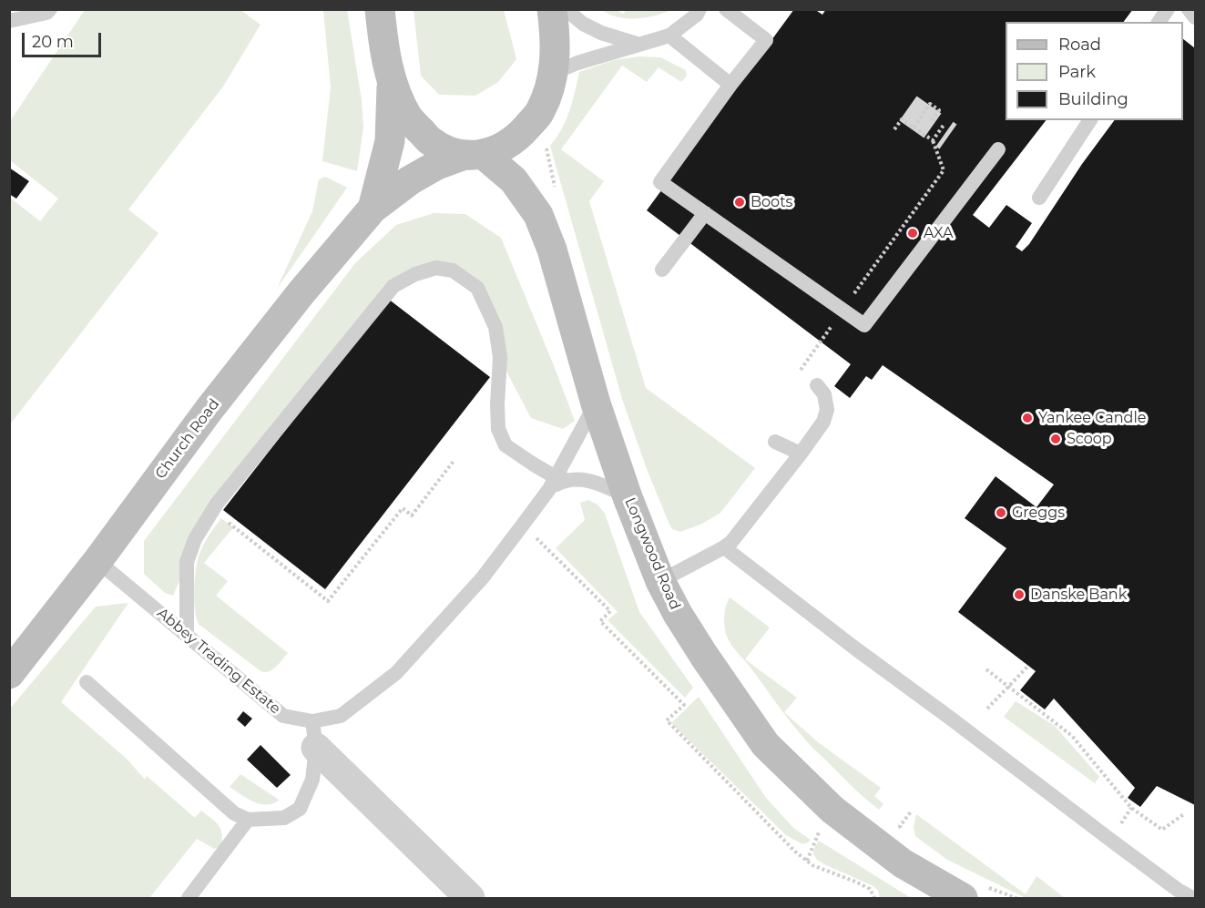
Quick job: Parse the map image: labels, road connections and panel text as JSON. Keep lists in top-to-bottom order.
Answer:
{
  "streets": {
    "street": ["Church Road", "Longwood Road"],
    "lane": ["Abbey Trading Estate"]
  },
  "crossings": [
    ["Church Road", "Longwood Road"],
    ["Church Road", "Abbey Trading Estate"],
    ["Longwood Road", "Abbey Trading Estate"]
  ],
  "places": [
    "Boots",
    "AXA",
    "Yankee Candle",
    "Scoop",
    "Greggs",
    "Danske Bank"
  ],
  "legend": ["Road", "Park", "Building"],
  "scale_bar": "20 m"
}
